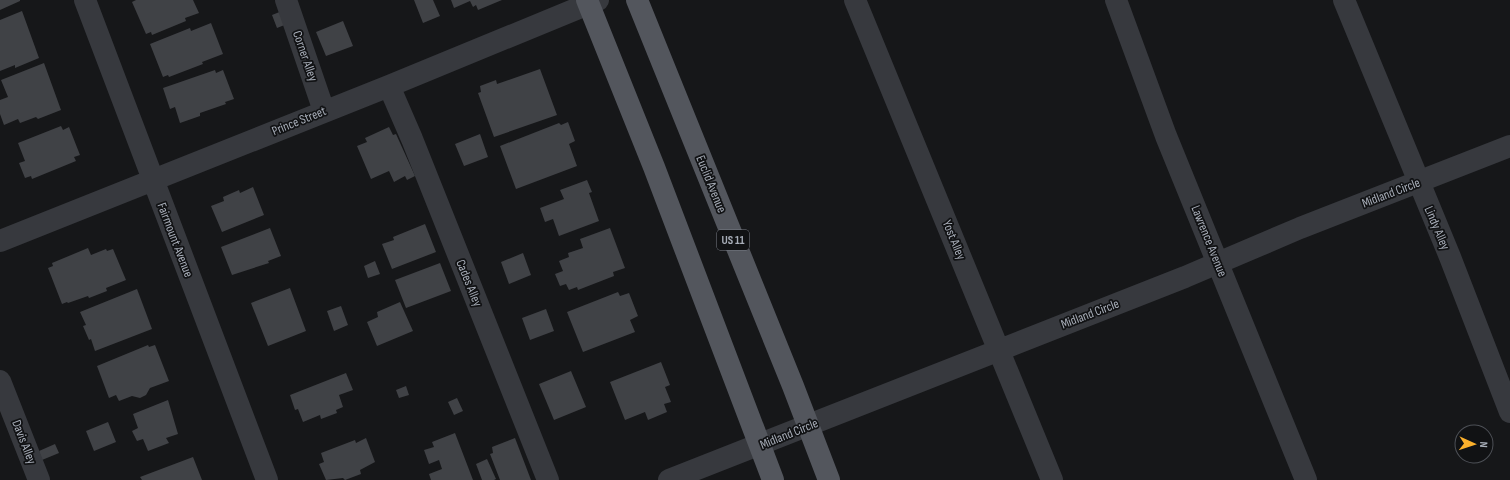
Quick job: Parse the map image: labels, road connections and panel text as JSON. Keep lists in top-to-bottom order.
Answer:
{
  "streets": {
    "main road": ["Euclid Avenue", "US 11"],
    "street": [
      "Corner Alley",
      "Prince Street",
      "Midland Circle",
      "Lindy Alley",
      "Fairmount Avenue",
      "Yost Alley",
      "Lawrence Avenue",
      "Cades Alley",
      "Davis Alley"
    ]
  },
  "crossings": [
    ["Corner Alley", "Prince Street"],
    ["Prince Street", "Fairmount Avenue"],
    ["Prince Street", "Cades Alley"],
    ["Euclid Avenue", "Midland Circle"],
    ["Midland Circle", "Lindy Alley"],
    ["Midland Circle", "Yost Alley"],
    ["Midland Circle", "Lawrence Avenue"]
  ],
  "north": "right"
}
